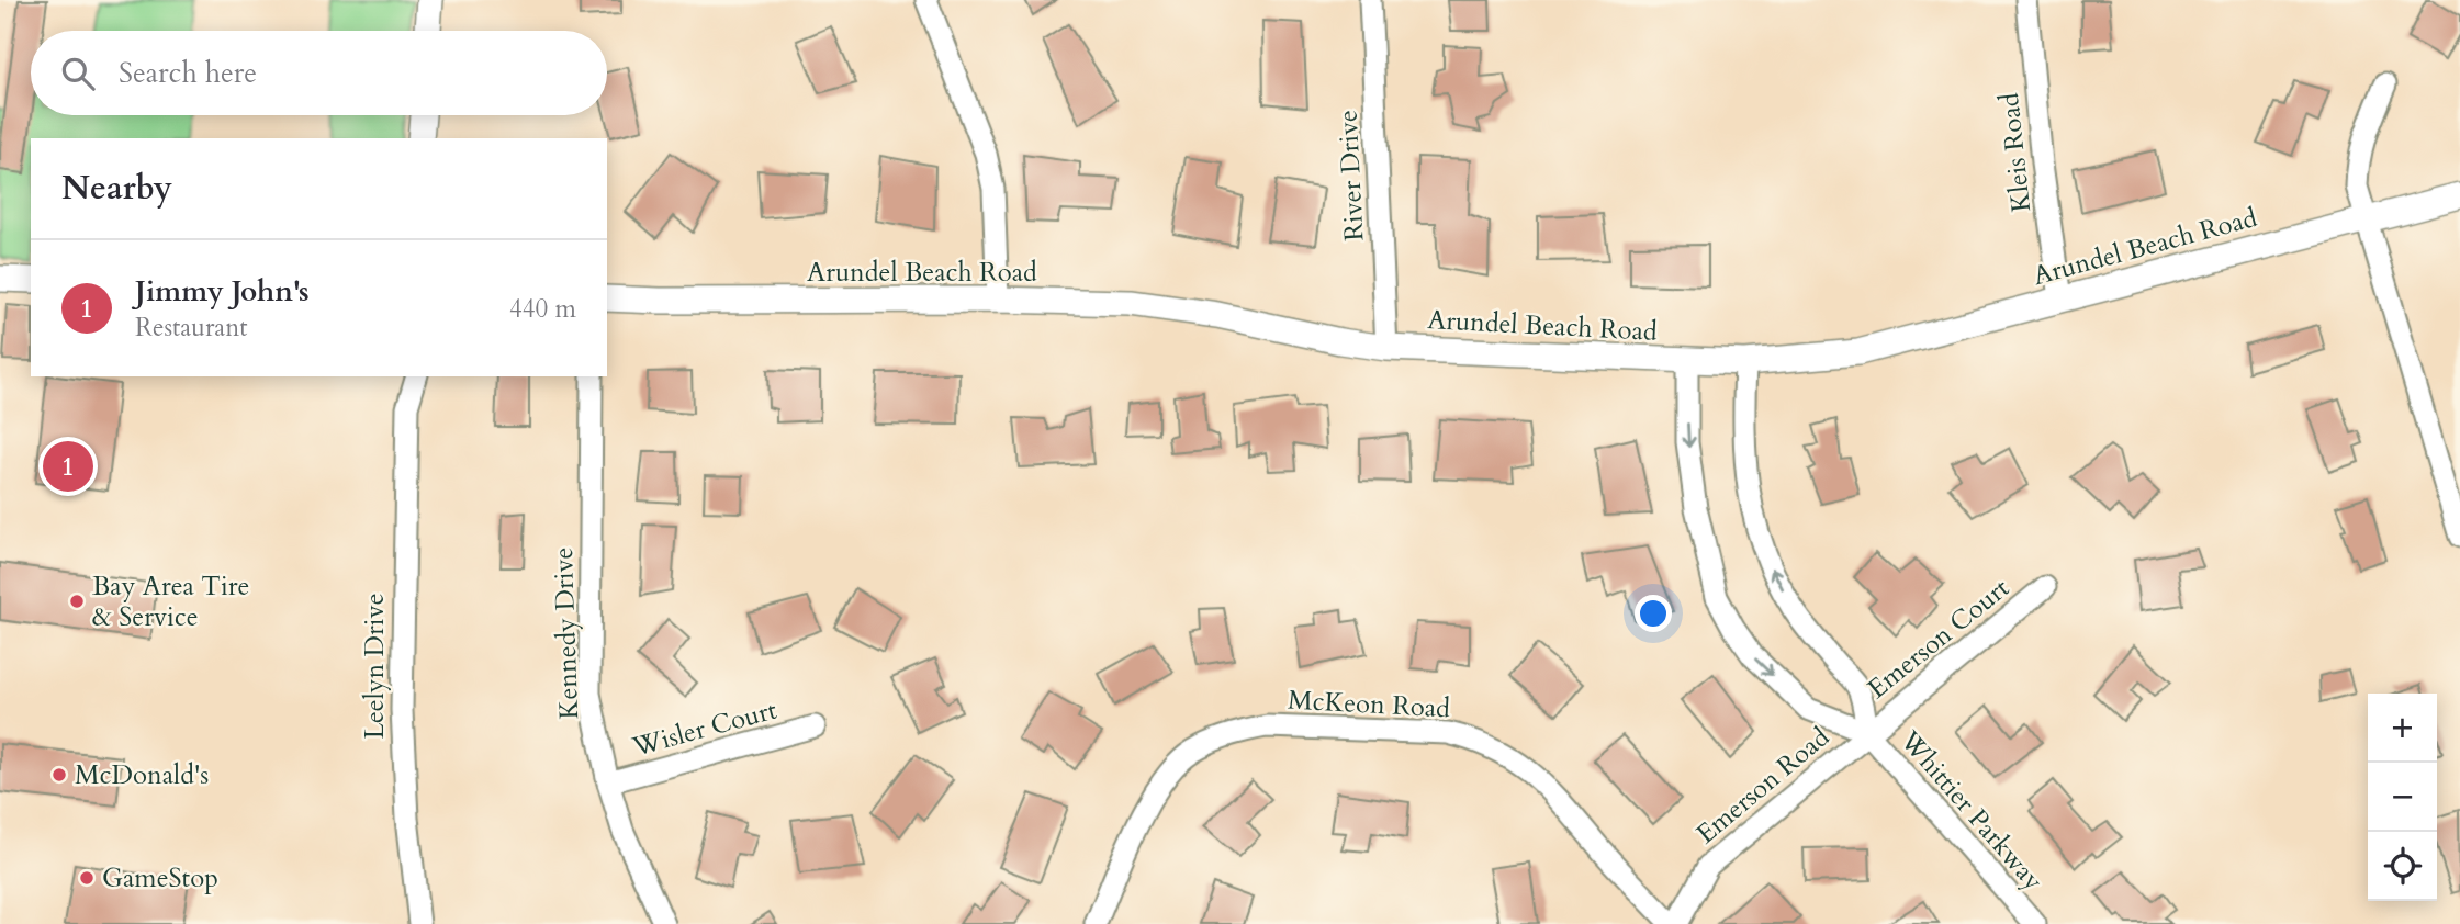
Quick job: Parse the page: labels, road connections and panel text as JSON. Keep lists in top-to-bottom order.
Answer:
{
  "streets": {
    "street": [
      "Kleis Road",
      "River Drive",
      "Arundel Beach Road",
      "Kennedy Drive",
      "Emerson Court",
      "Leelyn Drive",
      "McKeon Road",
      "Wisler Court",
      "Emerson Road",
      "Whittier Parkway"
    ]
  },
  "crossings": [
    ["Kleis Road", "Arundel Beach Road"],
    ["River Drive", "Arundel Beach Road"],
    ["Arundel Beach Road", "Whittier Parkway"],
    ["Kennedy Drive", "Wisler Court"],
    ["Emerson Court", "Emerson Road"],
    ["Emerson Court", "Whittier Parkway"],
    ["McKeon Road", "Emerson Road"],
    ["Emerson Road", "Whittier Parkway"]
  ],
  "places": ["Bay Area Tire & Service", "McDonald's", "GameStop"],
  "page": {
    "search": "Search here",
    "heading": "Nearby",
    "list": [
      {
        "mark": "1",
        "name": "Jimmy John's",
        "note": "Restaurant",
        "value": "440 m"
      }
    ],
    "pins": "1",
    "map_buttons": ["+", "−"]
  }
}
